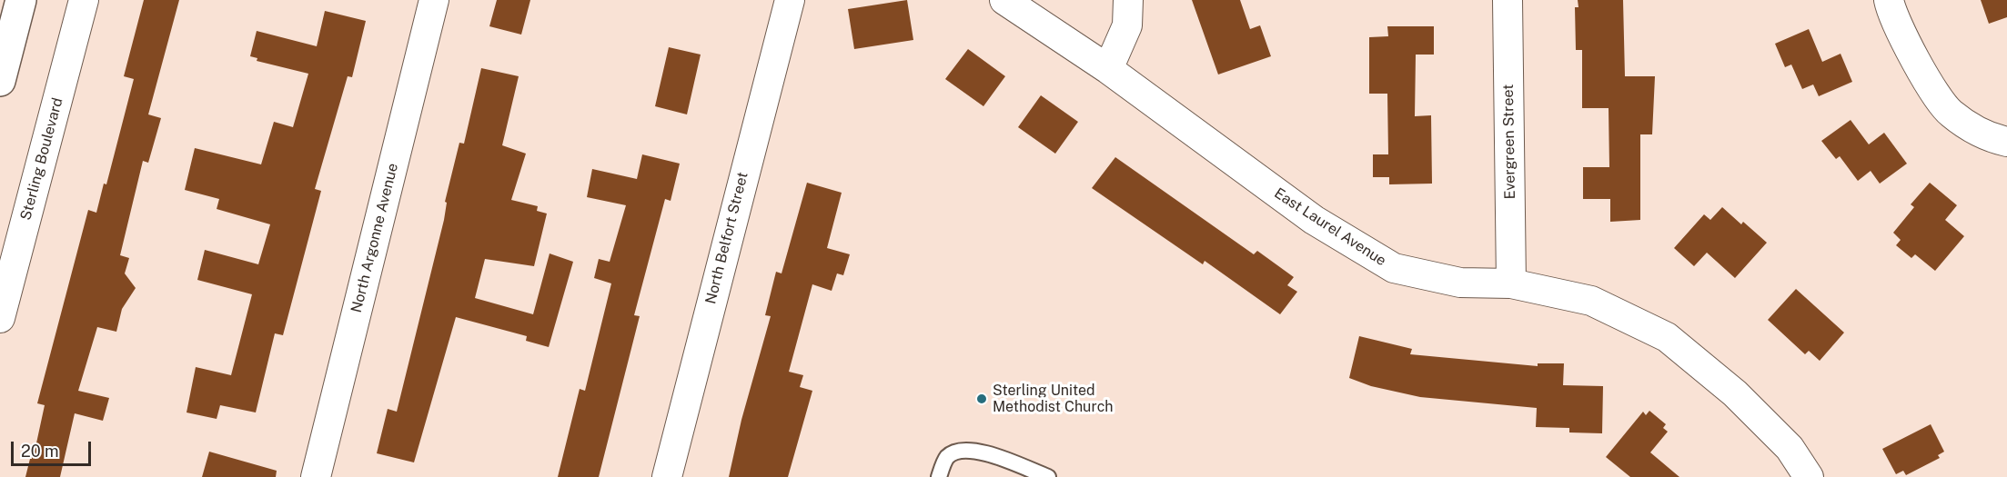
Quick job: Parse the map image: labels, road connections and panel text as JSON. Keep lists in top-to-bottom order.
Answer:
{
  "streets": {
    "street": [
      "Evergreen Street",
      "Sterling Boulevard",
      "East Laurel Avenue",
      "North Argonne Avenue",
      "North Belfort Street"
    ]
  },
  "crossings": [
    ["Evergreen Street", "East Laurel Avenue"]
  ],
  "places": ["Sterling United Methodist Church"],
  "scale_bar": "20 m"
}
